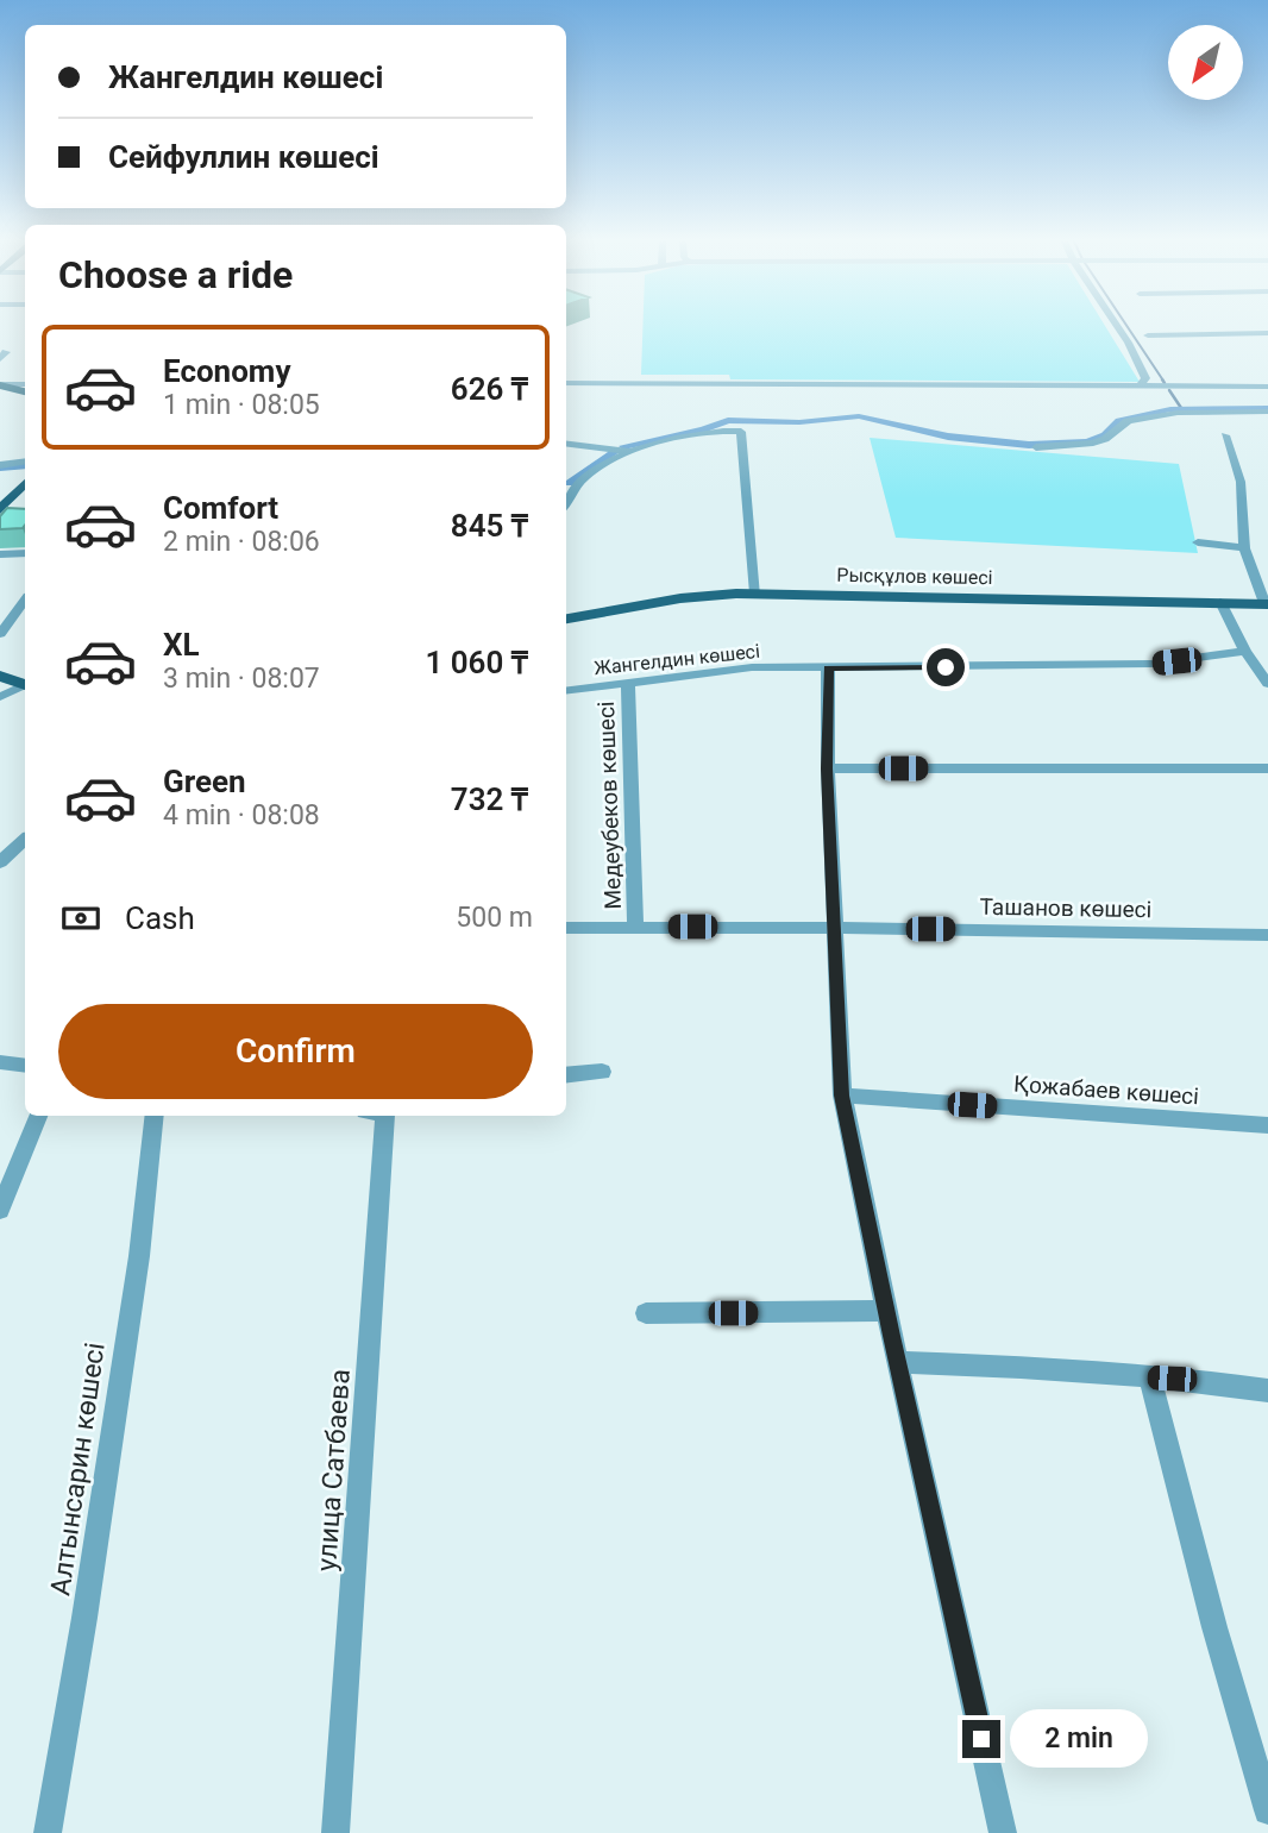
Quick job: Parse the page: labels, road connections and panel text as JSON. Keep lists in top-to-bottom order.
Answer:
{
  "streets": {
    "main road": ["Рысқұлов көшесі"],
    "street": [
      "Жангелдин көшесі",
      "Медеубеков көшесі",
      "Ташанов көшесі",
      "Қожабаев көшесі",
      "Алтынсарин көшесі",
      "улица Сатбаева"
    ]
  },
  "crossings": [
    ["Жангелдин көшесі", "Медеубеков көшесі"],
    ["Медеубеков көшесі", "Ташанов көшесі"]
  ],
  "north": "bottom left",
  "page": {
    "banner": ["Жангелдин көшесі", "Сейфуллин көшесі"],
    "heading": "Choose a ride",
    "list": [
      {
        "name": "Economy",
        "note": "1 min · 08:05",
        "value": "626 ₸"
      },
      {
        "name": "Comfort",
        "note": "2 min · 08:06",
        "value": "845 ₸"
      },
      {
        "name": "XL",
        "note": "3 min · 08:07",
        "value": "1 060 ₸"
      },
      {
        "name": "Green",
        "note": "4 min · 08:08",
        "value": "732 ₸"
      }
    ],
    "pay": ["Cash", "500 m"],
    "buttons": "Confirm",
    "bubble": "2 min"
  }
}
